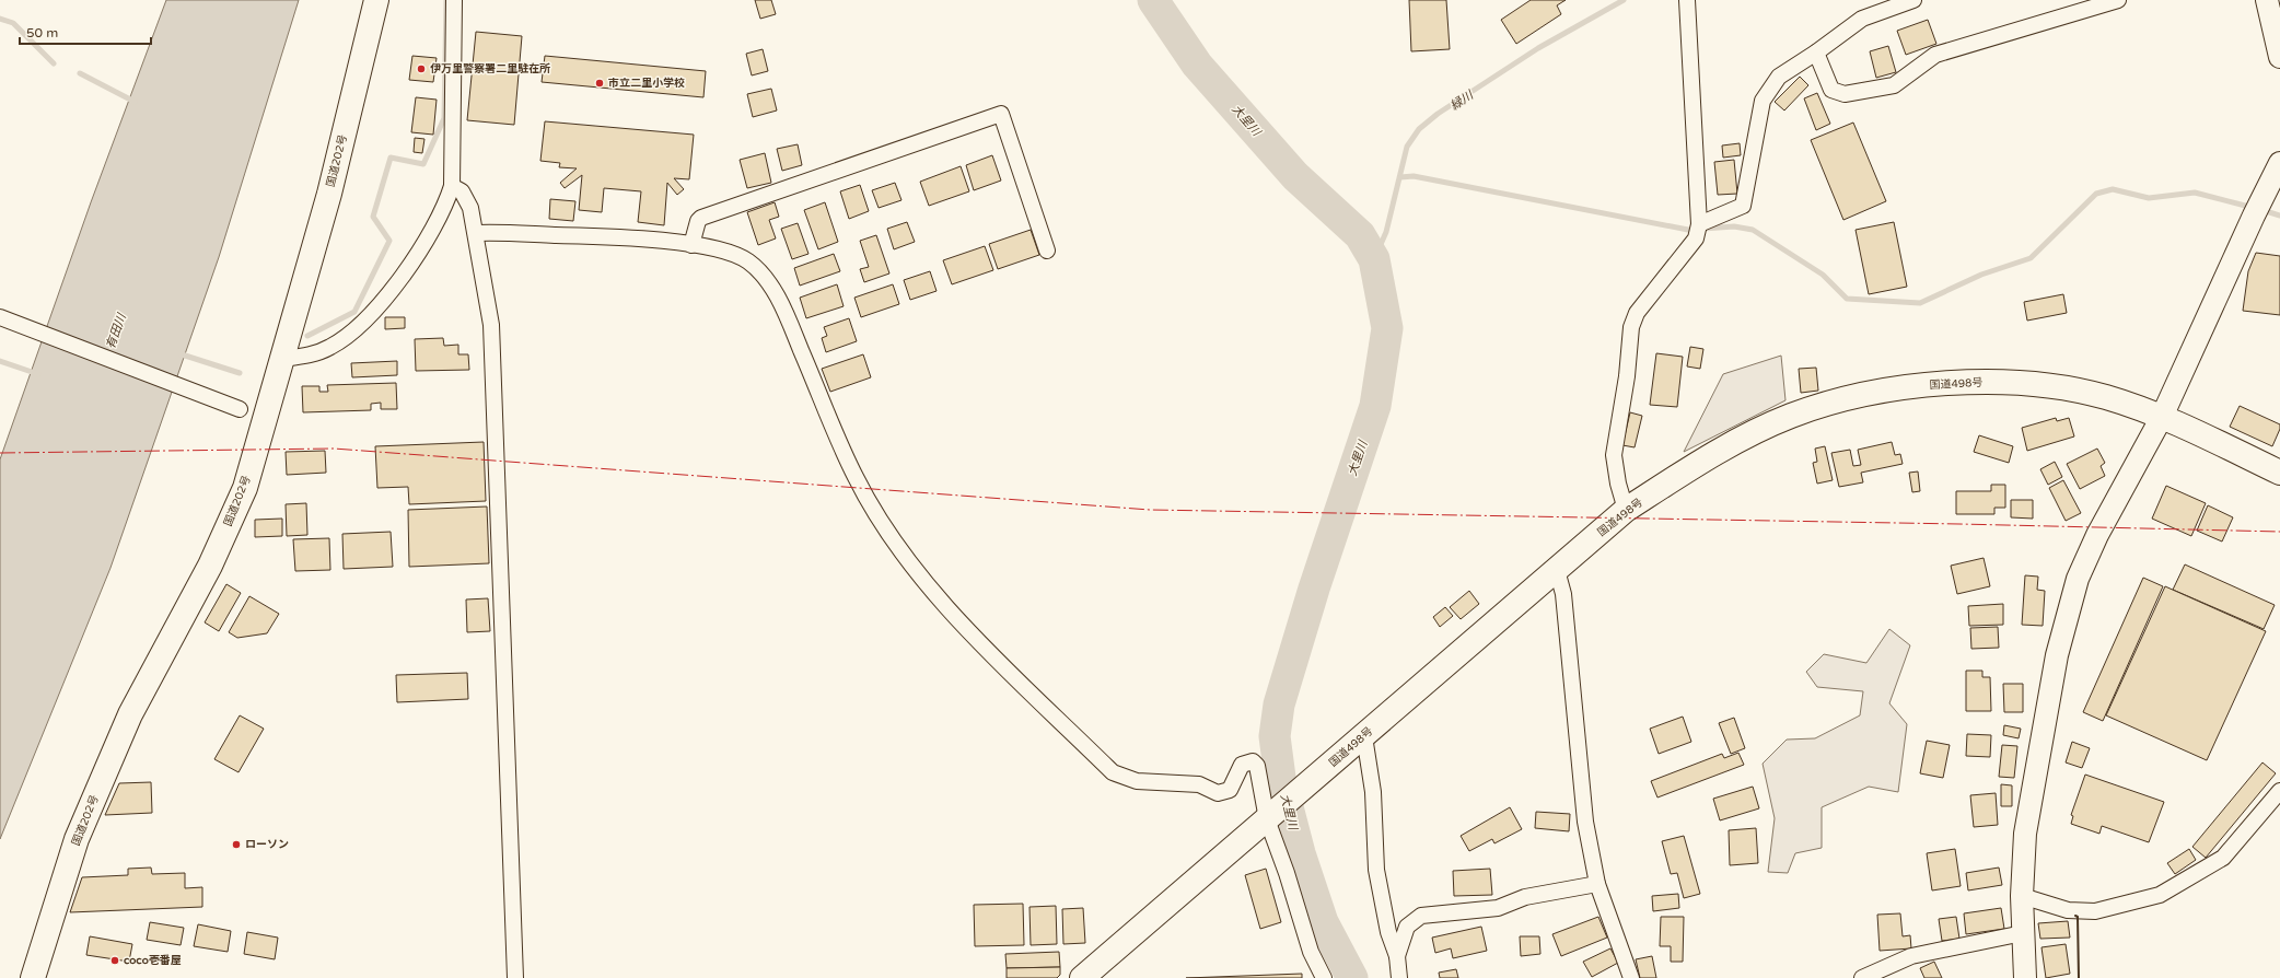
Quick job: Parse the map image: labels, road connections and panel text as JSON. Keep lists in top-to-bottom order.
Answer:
{
  "streets": {
    "highway": ["国道202号", "国道498号"]
  },
  "water": ["緑川", "大里川", "有田川"],
  "places": [
    "伊万里警察署二里駐在所",
    "市立二里小学校",
    "ローソン",
    "coco壱番屋"
  ],
  "scale_bar": "50 m"
}
